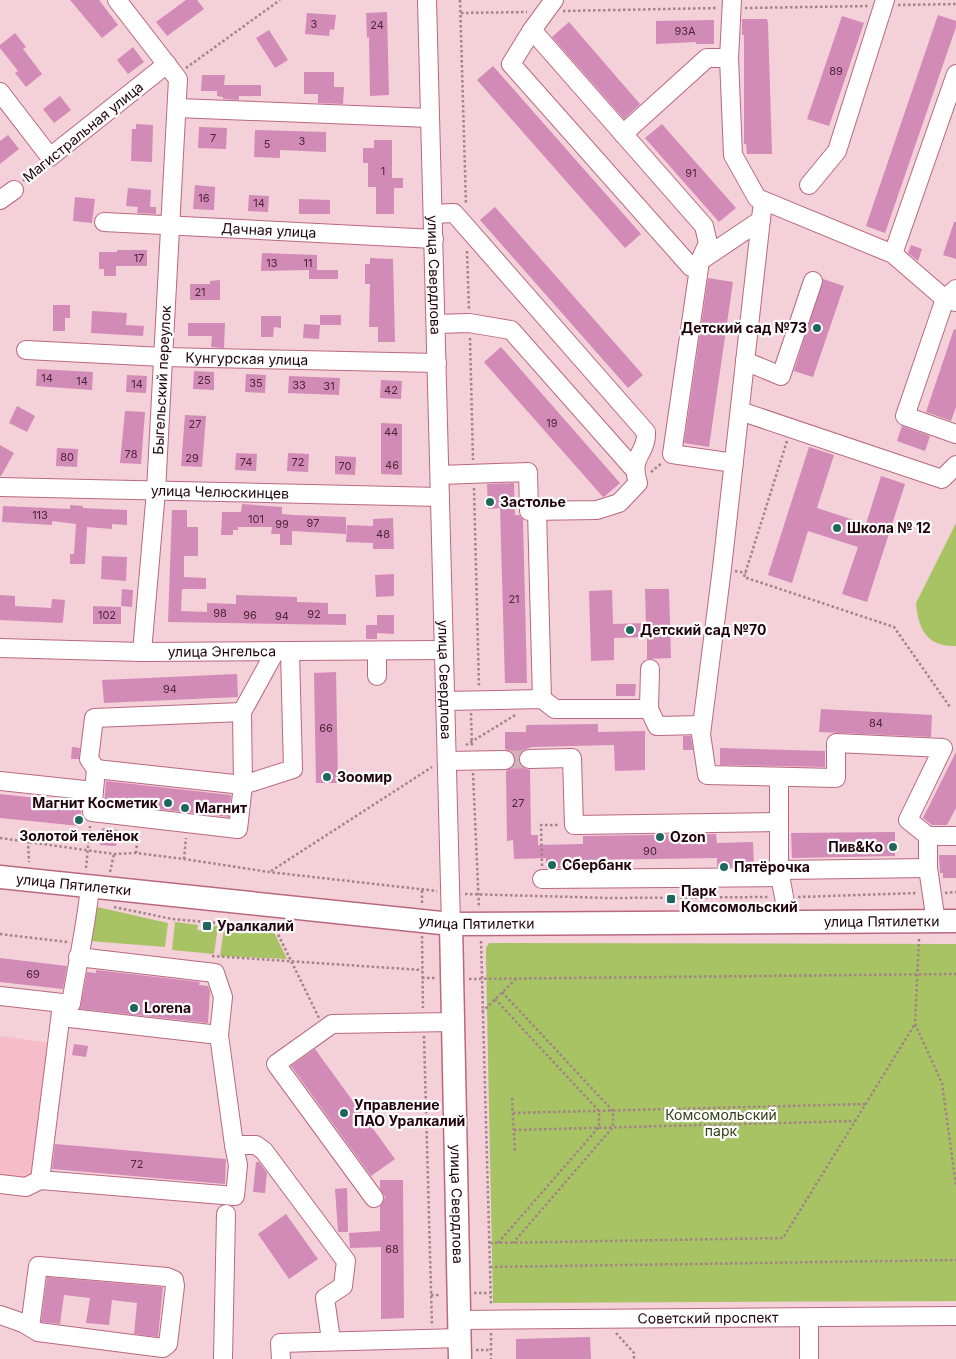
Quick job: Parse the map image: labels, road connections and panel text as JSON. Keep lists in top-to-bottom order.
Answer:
{
  "streets": {
    "main road": ["улица Свердлова", "улица Пятилетки"],
    "street": [
      "Магистральная улица",
      "Дачная улица",
      "Кунгурская улица",
      "Быгельский переулок",
      "улица Челюскинцев",
      "улица Энгельса",
      "Советский проспект"
    ]
  },
  "crossings": [
    ["Магистральная улица", "Быгельский переулок"],
    ["Дачная улица", "улица Свердлова"],
    ["Дачная улица", "Быгельский переулок"],
    ["улица Свердлова", "Кунгурская улица"],
    ["улица Свердлова", "улица Челюскинцев"],
    ["улица Свердлова", "улица Энгельса"],
    ["улица Свердлова", "улица Пятилетки"],
    ["улица Свердлова", "Советский проспект"],
    ["Кунгурская улица", "Быгельский переулок"],
    ["Быгельский переулок", "улица Челюскинцев"],
    ["Быгельский переулок", "улица Энгельса"]
  ],
  "parks": ["Комсомольский парк"],
  "places": {
    "other": [
      "Детский сад №73",
      "Застолье",
      "Школа № 12",
      "Детский сад №70",
      "Зоомир",
      "Магнит Косметик",
      "Магнит",
      "Золотой телёнок",
      "Ozon",
      "Пив&Ко",
      "Сбербанк",
      "Пятёрочка",
      "Lorena",
      "Управление ПАО Уралкалий"
    ],
    "transit": ["Парк Комсомольский", "Уралкалий"]
  },
  "house_numbers": [
    "3",
    "24",
    "93А",
    "89",
    "7",
    "3",
    "5",
    "1",
    "91",
    "16",
    "14",
    "17",
    "13",
    "11",
    "21",
    "14",
    "25",
    "14",
    "35",
    "14",
    "33",
    "31",
    "42",
    "19",
    "27",
    "44",
    "78",
    "80",
    "29",
    "74",
    "72",
    "46",
    "70",
    "113",
    "101",
    "97",
    "99",
    "48",
    "21",
    "98",
    "92",
    "102",
    "96",
    "94",
    "94",
    "84",
    "66",
    "27",
    "90",
    "69",
    "72",
    "68"
  ]
}
